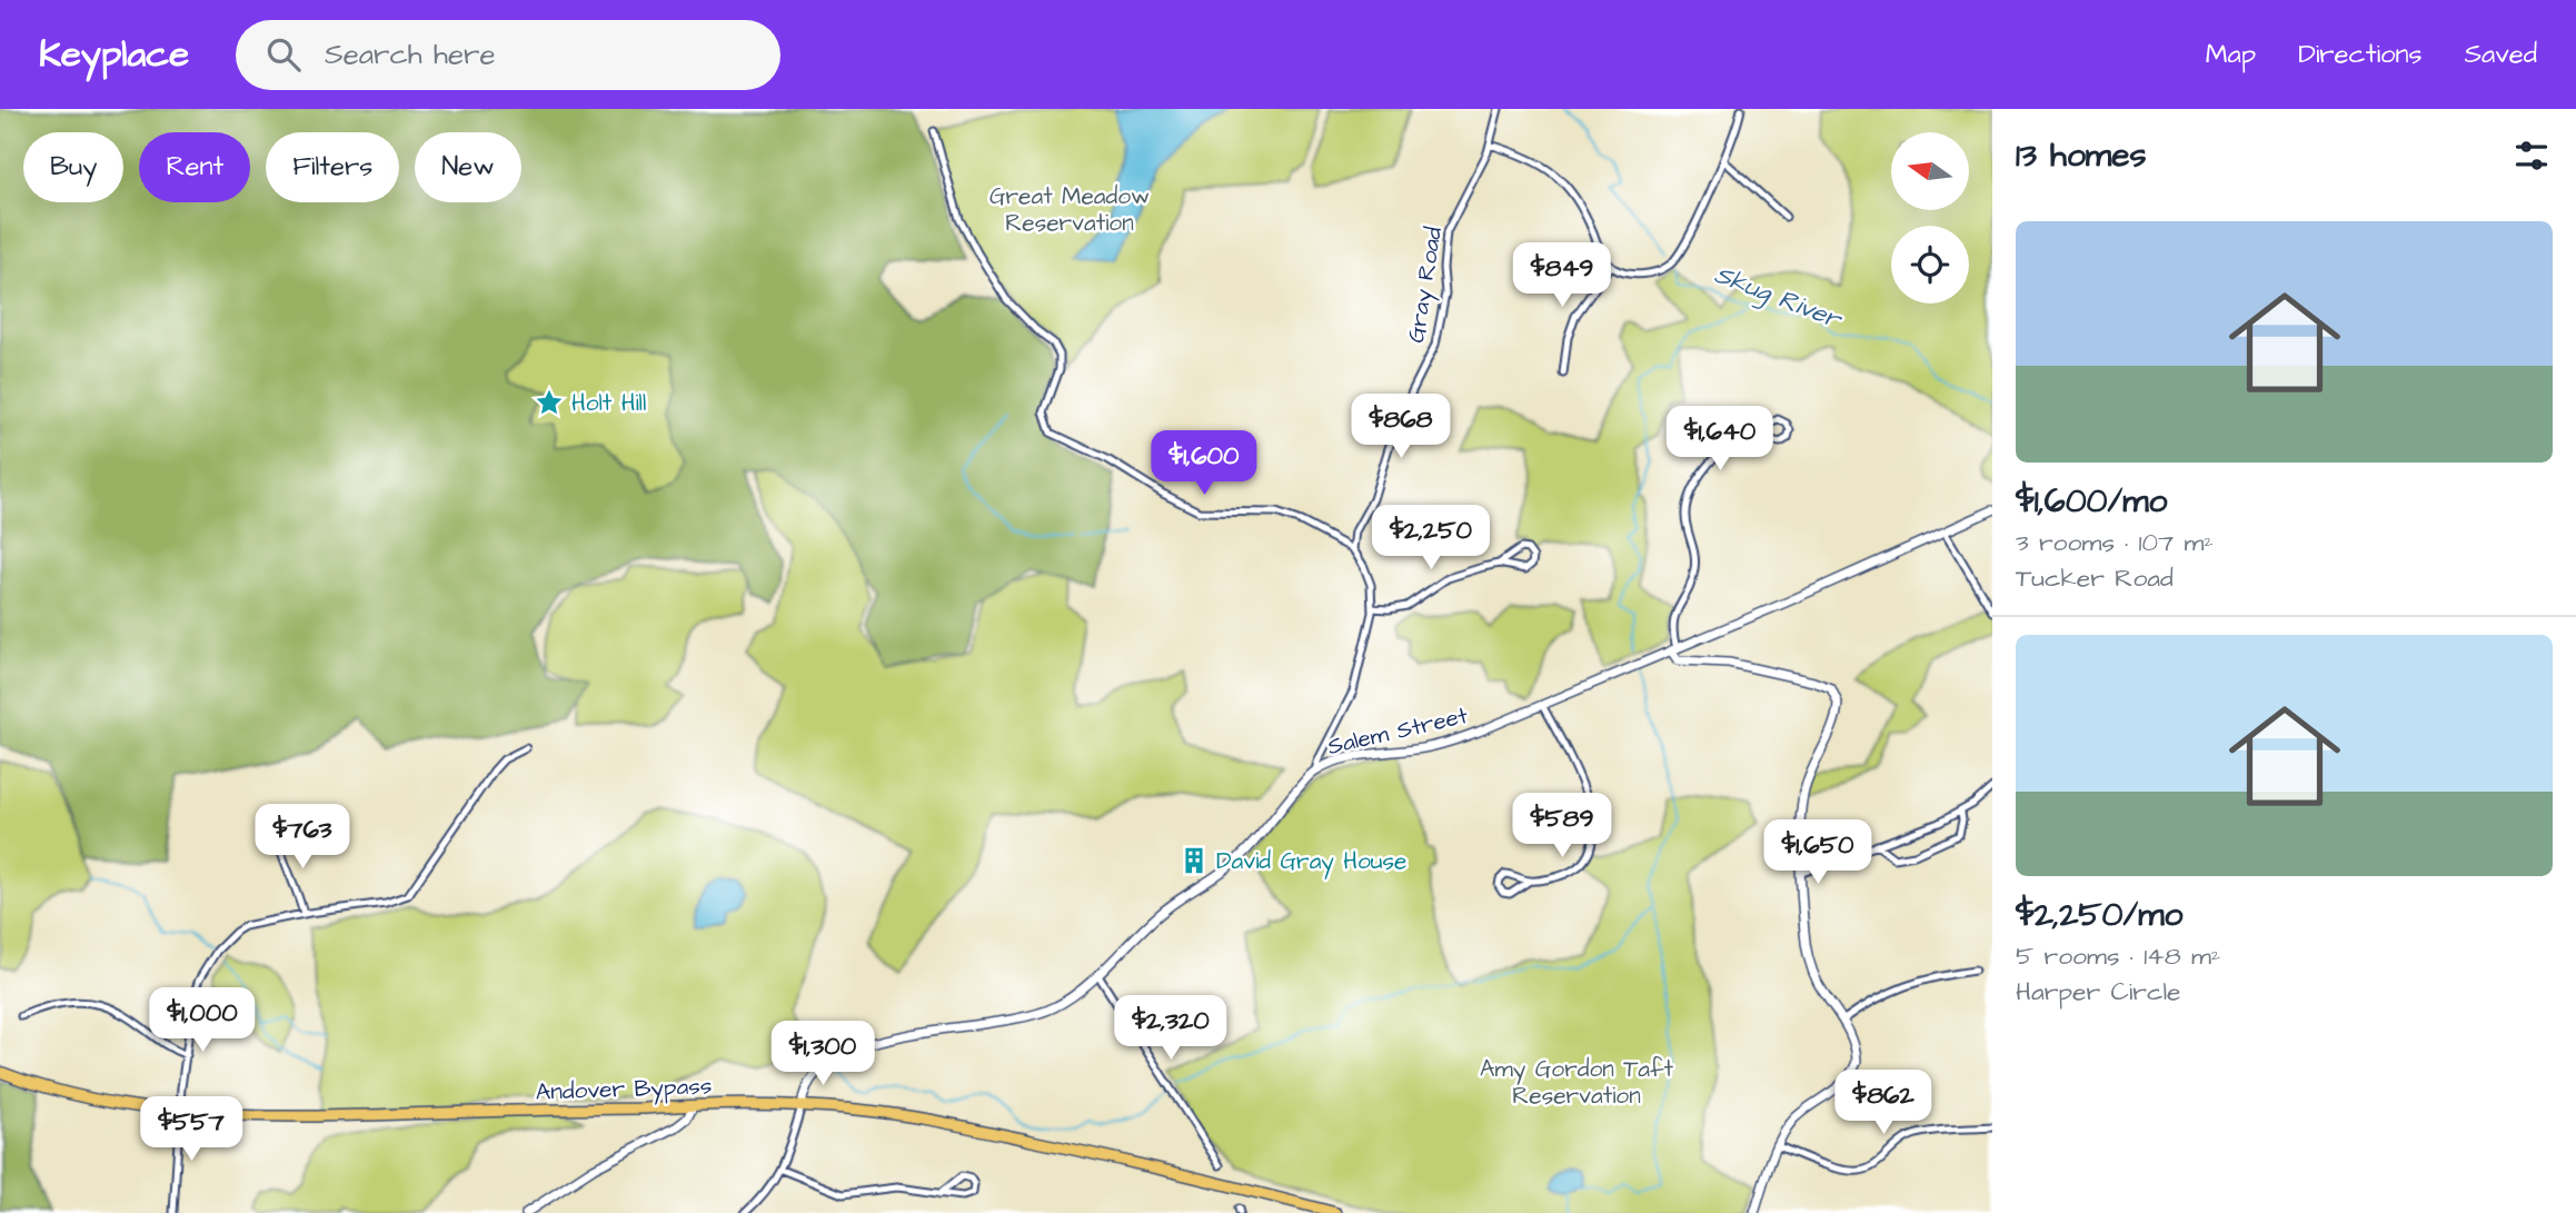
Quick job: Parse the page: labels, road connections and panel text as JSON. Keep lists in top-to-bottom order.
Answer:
{
  "streets": {
    "main road": ["Andover Bypass"],
    "street": ["Gray Road", "Salem Street"]
  },
  "crossings": [
    ["Salem Street", "Andover Bypass"]
  ],
  "water": ["Skug River"],
  "parks": ["Great Meadow Reservation", "Amy Gordon Taft Reservation"],
  "places": {
    "place": ["Holt Hill"],
    "building": ["David Gray House"]
  },
  "north": "left",
  "page": {
    "header": "Keyplace",
    "search": "Search here",
    "nav": ["Map", "Directions", "Saved"],
    "heading": "13 homes",
    "chip": [
      "Buy",
      "Rent",
      "Filters",
      "New"
    ],
    "list": [
      {
        "name": "$1,600/mo",
        "note": "3 rooms · 107 m² · Tucker Road"
      },
      {
        "name": "$2,250/mo",
        "note": "5 rooms · 148 m² · Harper Circle"
      }
    ],
    "price": [
      "$849",
      "$868",
      "$1,640",
      "$1,600",
      "$2,250",
      "$589",
      "$763",
      "$1,650",
      "$1,000",
      "$2,320",
      "$1,300",
      "$862",
      "$557"
    ]
  }
}
